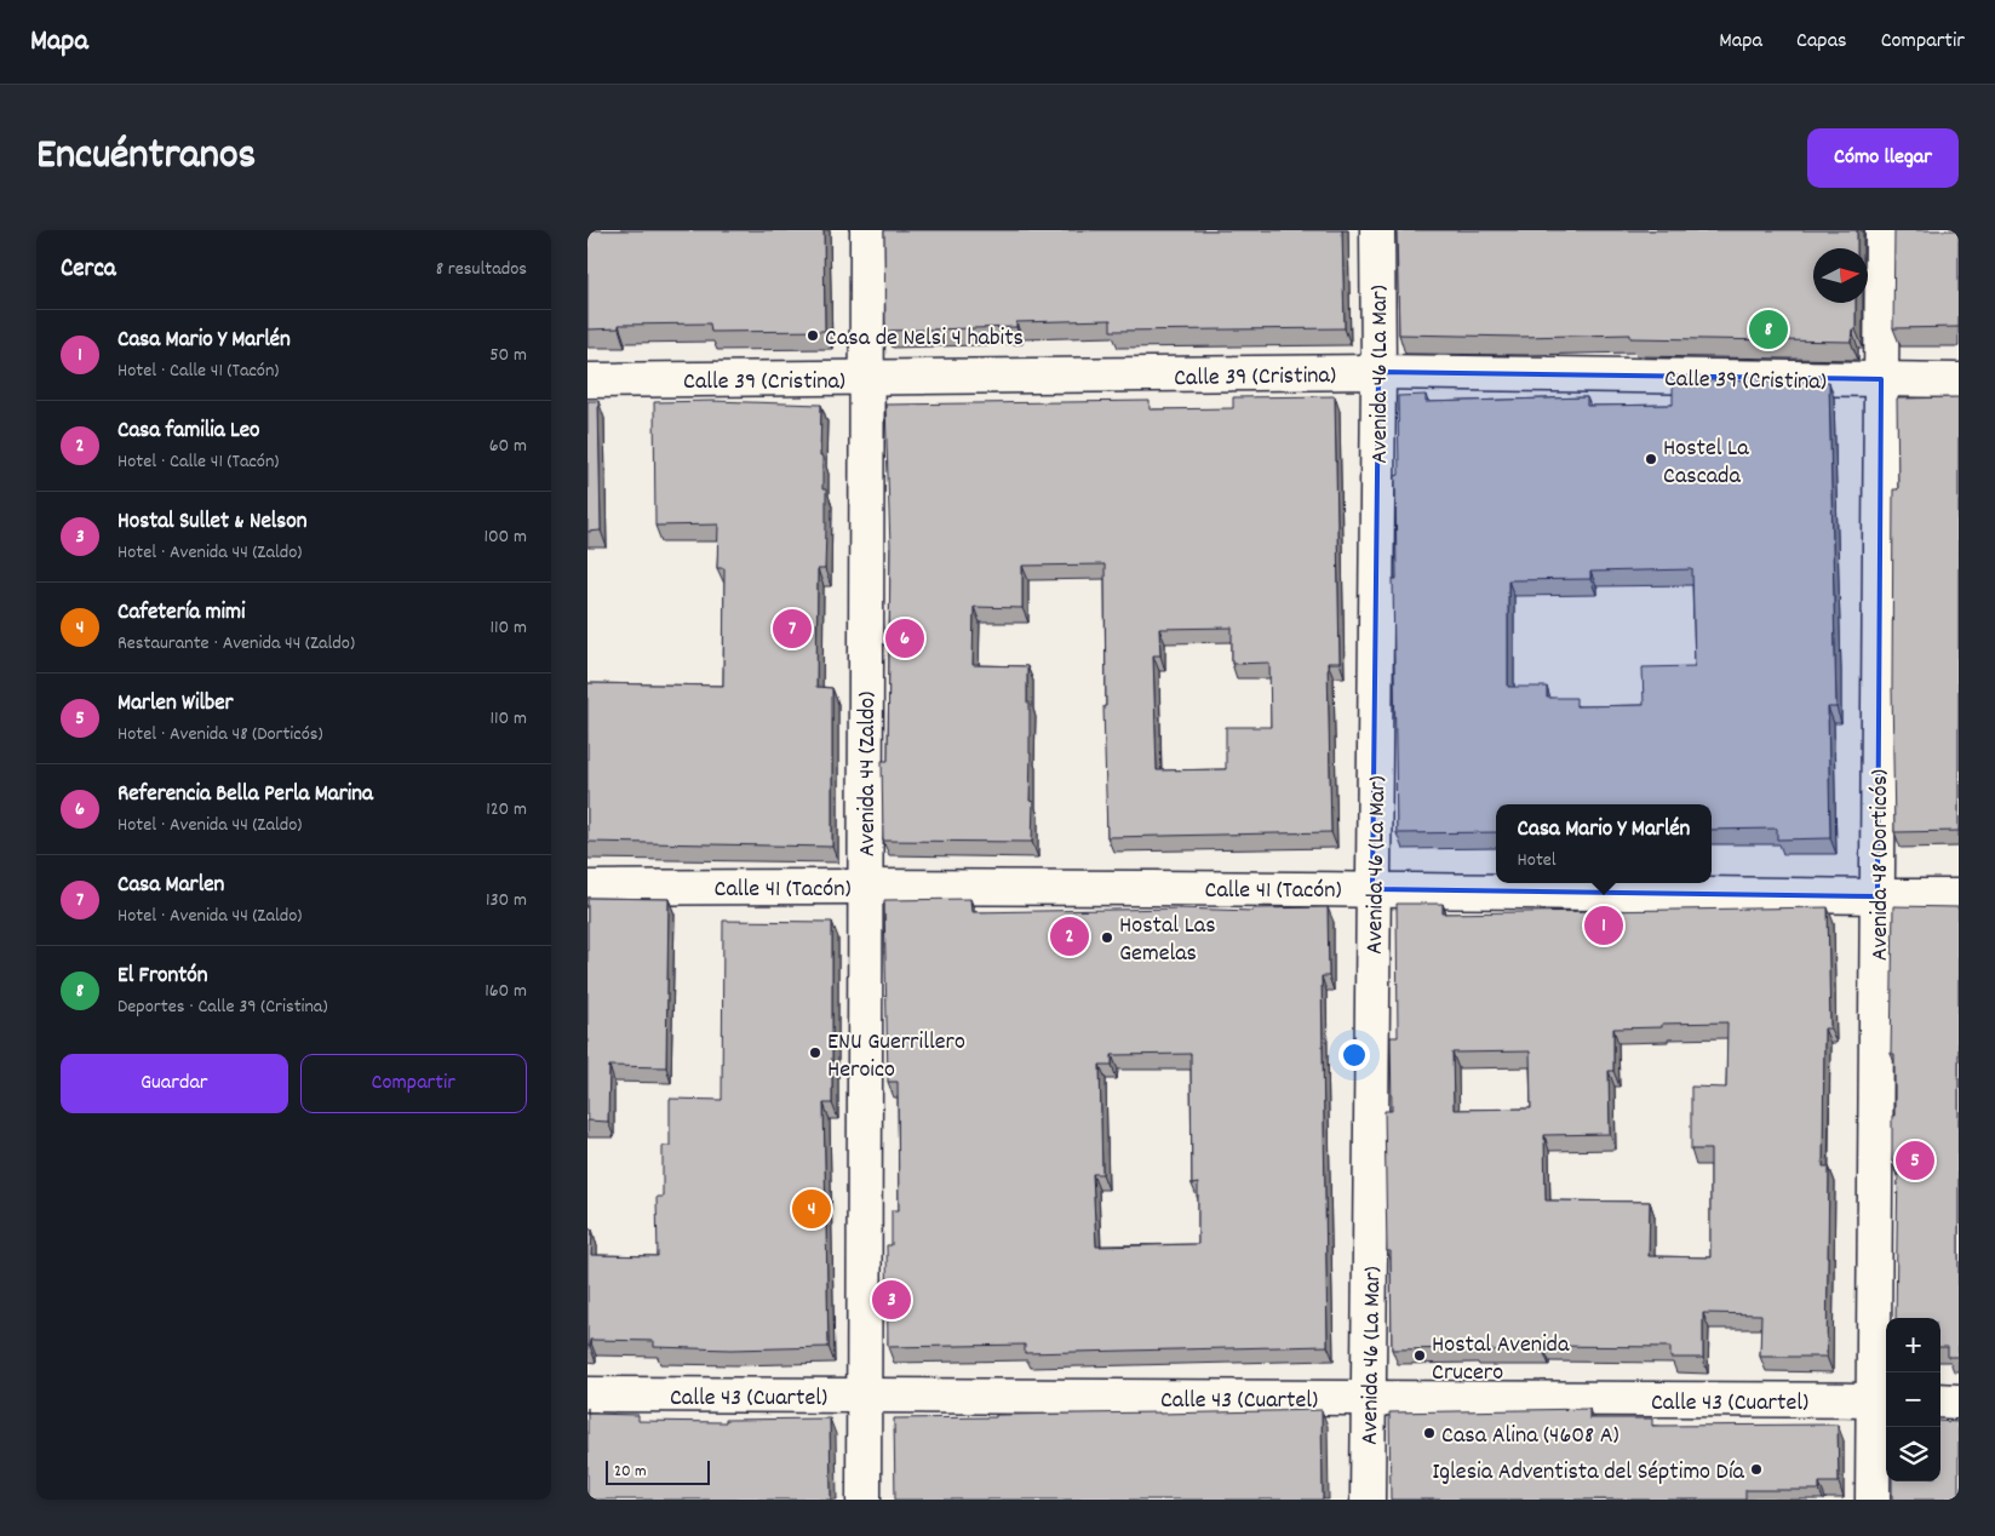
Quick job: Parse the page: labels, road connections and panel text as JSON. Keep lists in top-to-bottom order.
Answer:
{
  "streets": {
    "street": [
      "Calle 39 (Cristina)",
      "Avenida 46 (La Mar)",
      "Avenida 44 (Zaldo)",
      "Avenida 48 (Dorticós)",
      "Calle 41 (Tacón)",
      "Calle 43 (Cuartel)"
    ]
  },
  "crossings": [
    ["Calle 39 (Cristina)", "Avenida 46 (La Mar)"],
    ["Calle 39 (Cristina)", "Avenida 44 (Zaldo)"],
    ["Calle 39 (Cristina)", "Avenida 48 (Dorticós)"],
    ["Avenida 46 (La Mar)", "Calle 41 (Tacón)"],
    ["Avenida 46 (La Mar)", "Calle 43 (Cuartel)"],
    ["Avenida 44 (Zaldo)", "Calle 41 (Tacón)"],
    ["Avenida 44 (Zaldo)", "Calle 43 (Cuartel)"],
    ["Avenida 48 (Dorticós)", "Calle 41 (Tacón)"],
    ["Avenida 48 (Dorticós)", "Calle 43 (Cuartel)"]
  ],
  "places": [
    "Casa de Nelsi 4 habits",
    "Hostel La Cascada",
    "Hostal Las Gemelas",
    "ENU Guerrillero Heroico",
    "Hostal Avenida Crucero",
    "Casa Alina (4608 A)",
    "Iglesia Adventista del Séptimo Día"
  ],
  "scale_bar": "20 m",
  "north": "right",
  "page": {
    "header": "Mapa",
    "nav": ["Mapa", "Capas", "Compartir"],
    "title": "Encuéntranos",
    "buttons": [
      "Cómo llegar",
      ["Guardar", "Compartir"]
    ],
    "heading": ["Cerca", "8 resultados"],
    "pins": [
      "8",
      "7",
      "6",
      "1",
      "2",
      "5",
      "4",
      "3"
    ],
    "list": [
      {
        "mark": "1",
        "name": "Casa Mario Y Marlén",
        "note": "Hotel · Calle 41 (Tacón)",
        "value": "50 m"
      },
      {
        "mark": "2",
        "name": "Casa familia Leo",
        "note": "Hotel · Calle 41 (Tacón)",
        "value": "60 m"
      },
      {
        "mark": "3",
        "name": "Hostal Sullet & Nelson",
        "note": "Hotel · Avenida 44 (Zaldo)",
        "value": "100 m"
      },
      {
        "mark": "4",
        "name": "Cafetería mimi",
        "note": "Restaurante · Avenida 44 (Zaldo)",
        "value": "110 m"
      },
      {
        "mark": "5",
        "name": "Marlen Wilber",
        "note": "Hotel · Avenida 48 (Dorticós)",
        "value": "110 m"
      },
      {
        "mark": "6",
        "name": "Referencia Bella Perla Marina",
        "note": "Hotel · Avenida 44 (Zaldo)",
        "value": "120 m"
      },
      {
        "mark": "7",
        "name": "Casa Marlen",
        "note": "Hotel · Avenida 44 (Zaldo)",
        "value": "130 m"
      },
      {
        "mark": "8",
        "name": "El Frontón",
        "note": "Deportes · Calle 39 (Cristina)",
        "value": "160 m"
      }
    ],
    "popup": ["Casa Mario Y Marlén", "Hotel"],
    "map_buttons": ["+", "−"],
    "scale": "20 m"
  }
}
